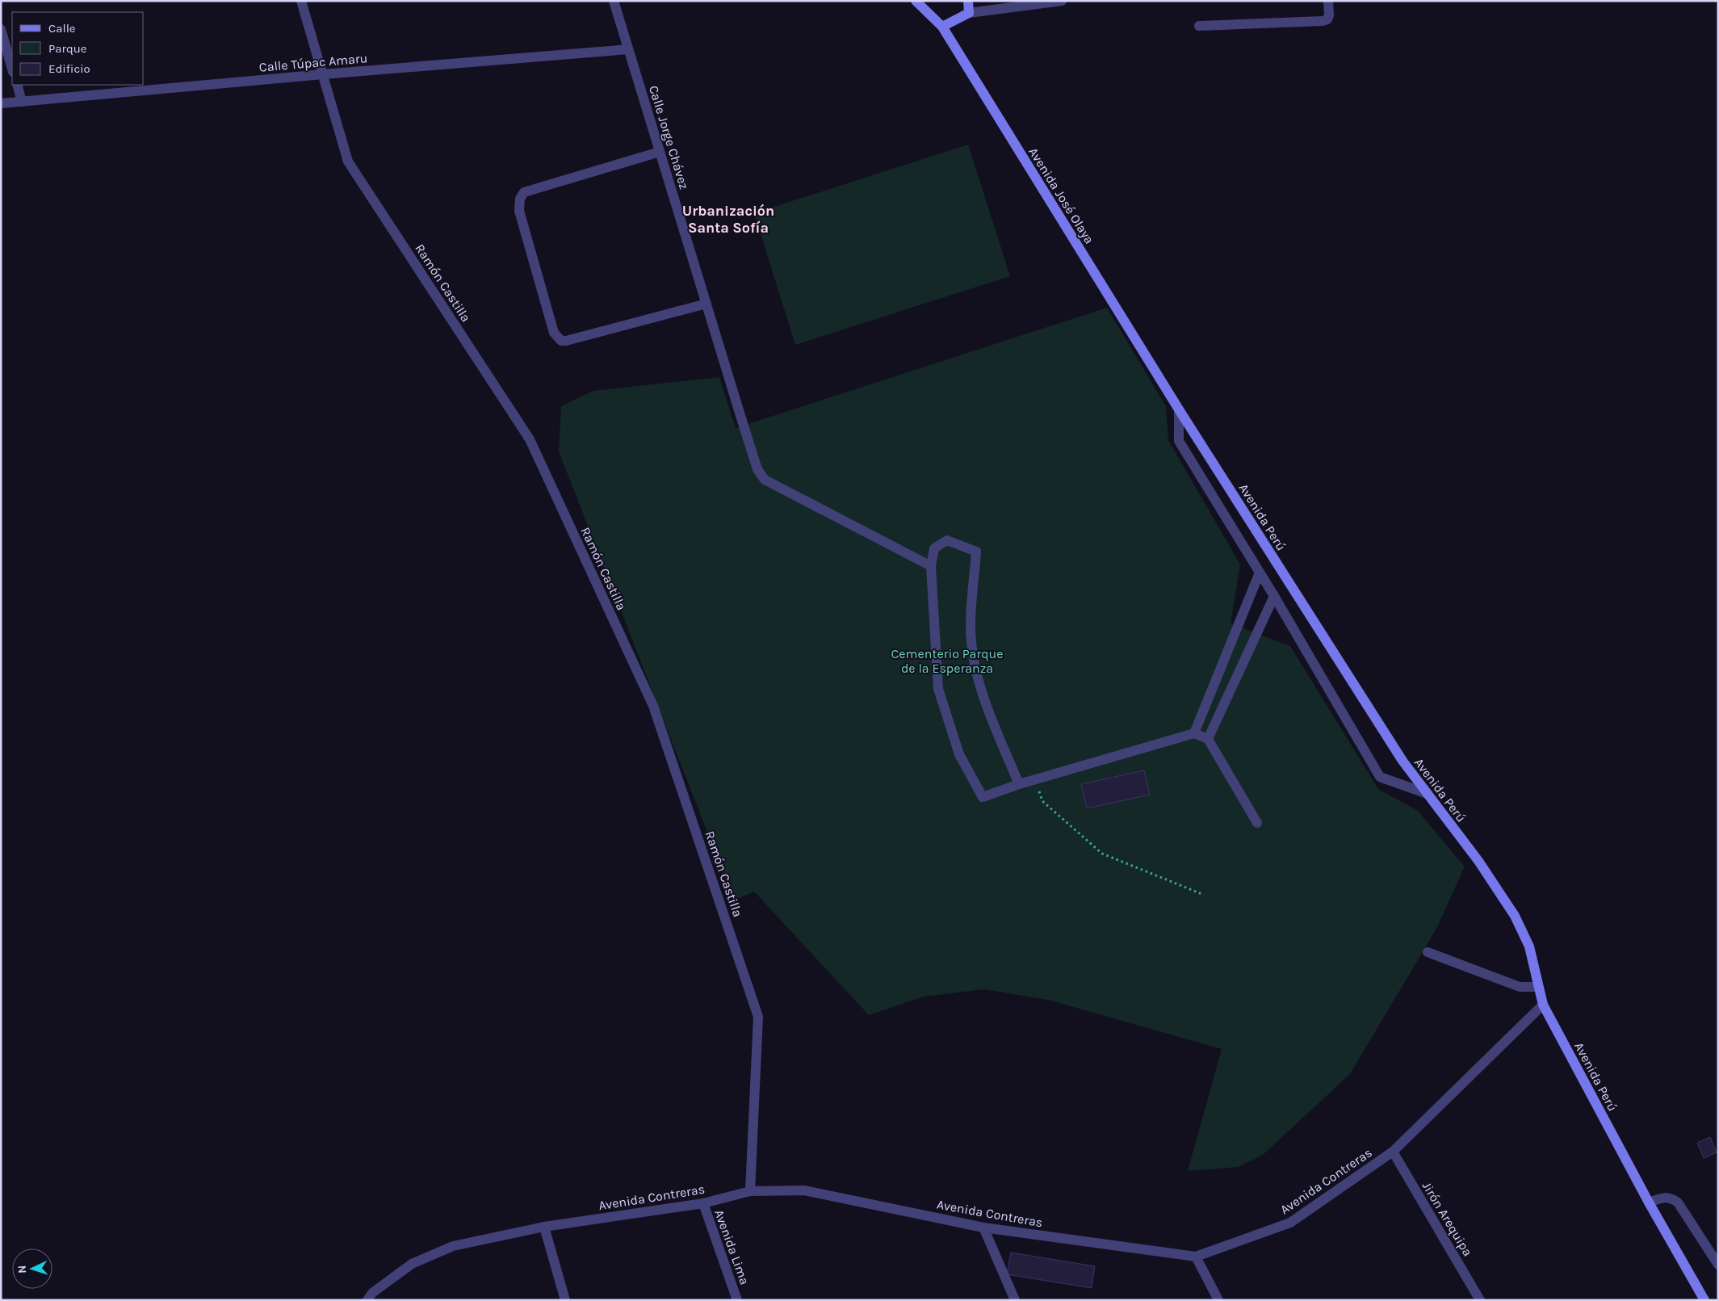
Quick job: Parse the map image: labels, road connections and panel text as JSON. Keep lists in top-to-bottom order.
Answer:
{
  "streets": {
    "main road": ["Avenida José Olaya", "Avenida Perú"],
    "street": [
      "Calle Túpac Amaru",
      "Calle Jorge Chávez",
      "Ramón Castilla",
      "Avenida Contreras",
      "Jirón Arequipa",
      "Avenida Lima"
    ]
  },
  "crossings": [
    ["Calle Túpac Amaru", "Calle Jorge Chávez"],
    ["Calle Túpac Amaru", "Ramón Castilla"],
    ["Avenida José Olaya", "Avenida Perú"],
    ["Ramón Castilla", "Avenida Contreras"],
    ["Avenida Perú", "Avenida Contreras"],
    ["Avenida Contreras", "Jirón Arequipa"],
    ["Avenida Contreras", "Avenida Lima"]
  ],
  "districts": ["Urbanización Santa Sofía"],
  "parks": ["Cementerio Parque de la Esperanza"],
  "legend": ["Calle", "Parque", "Edificio"],
  "north": "left"
}
